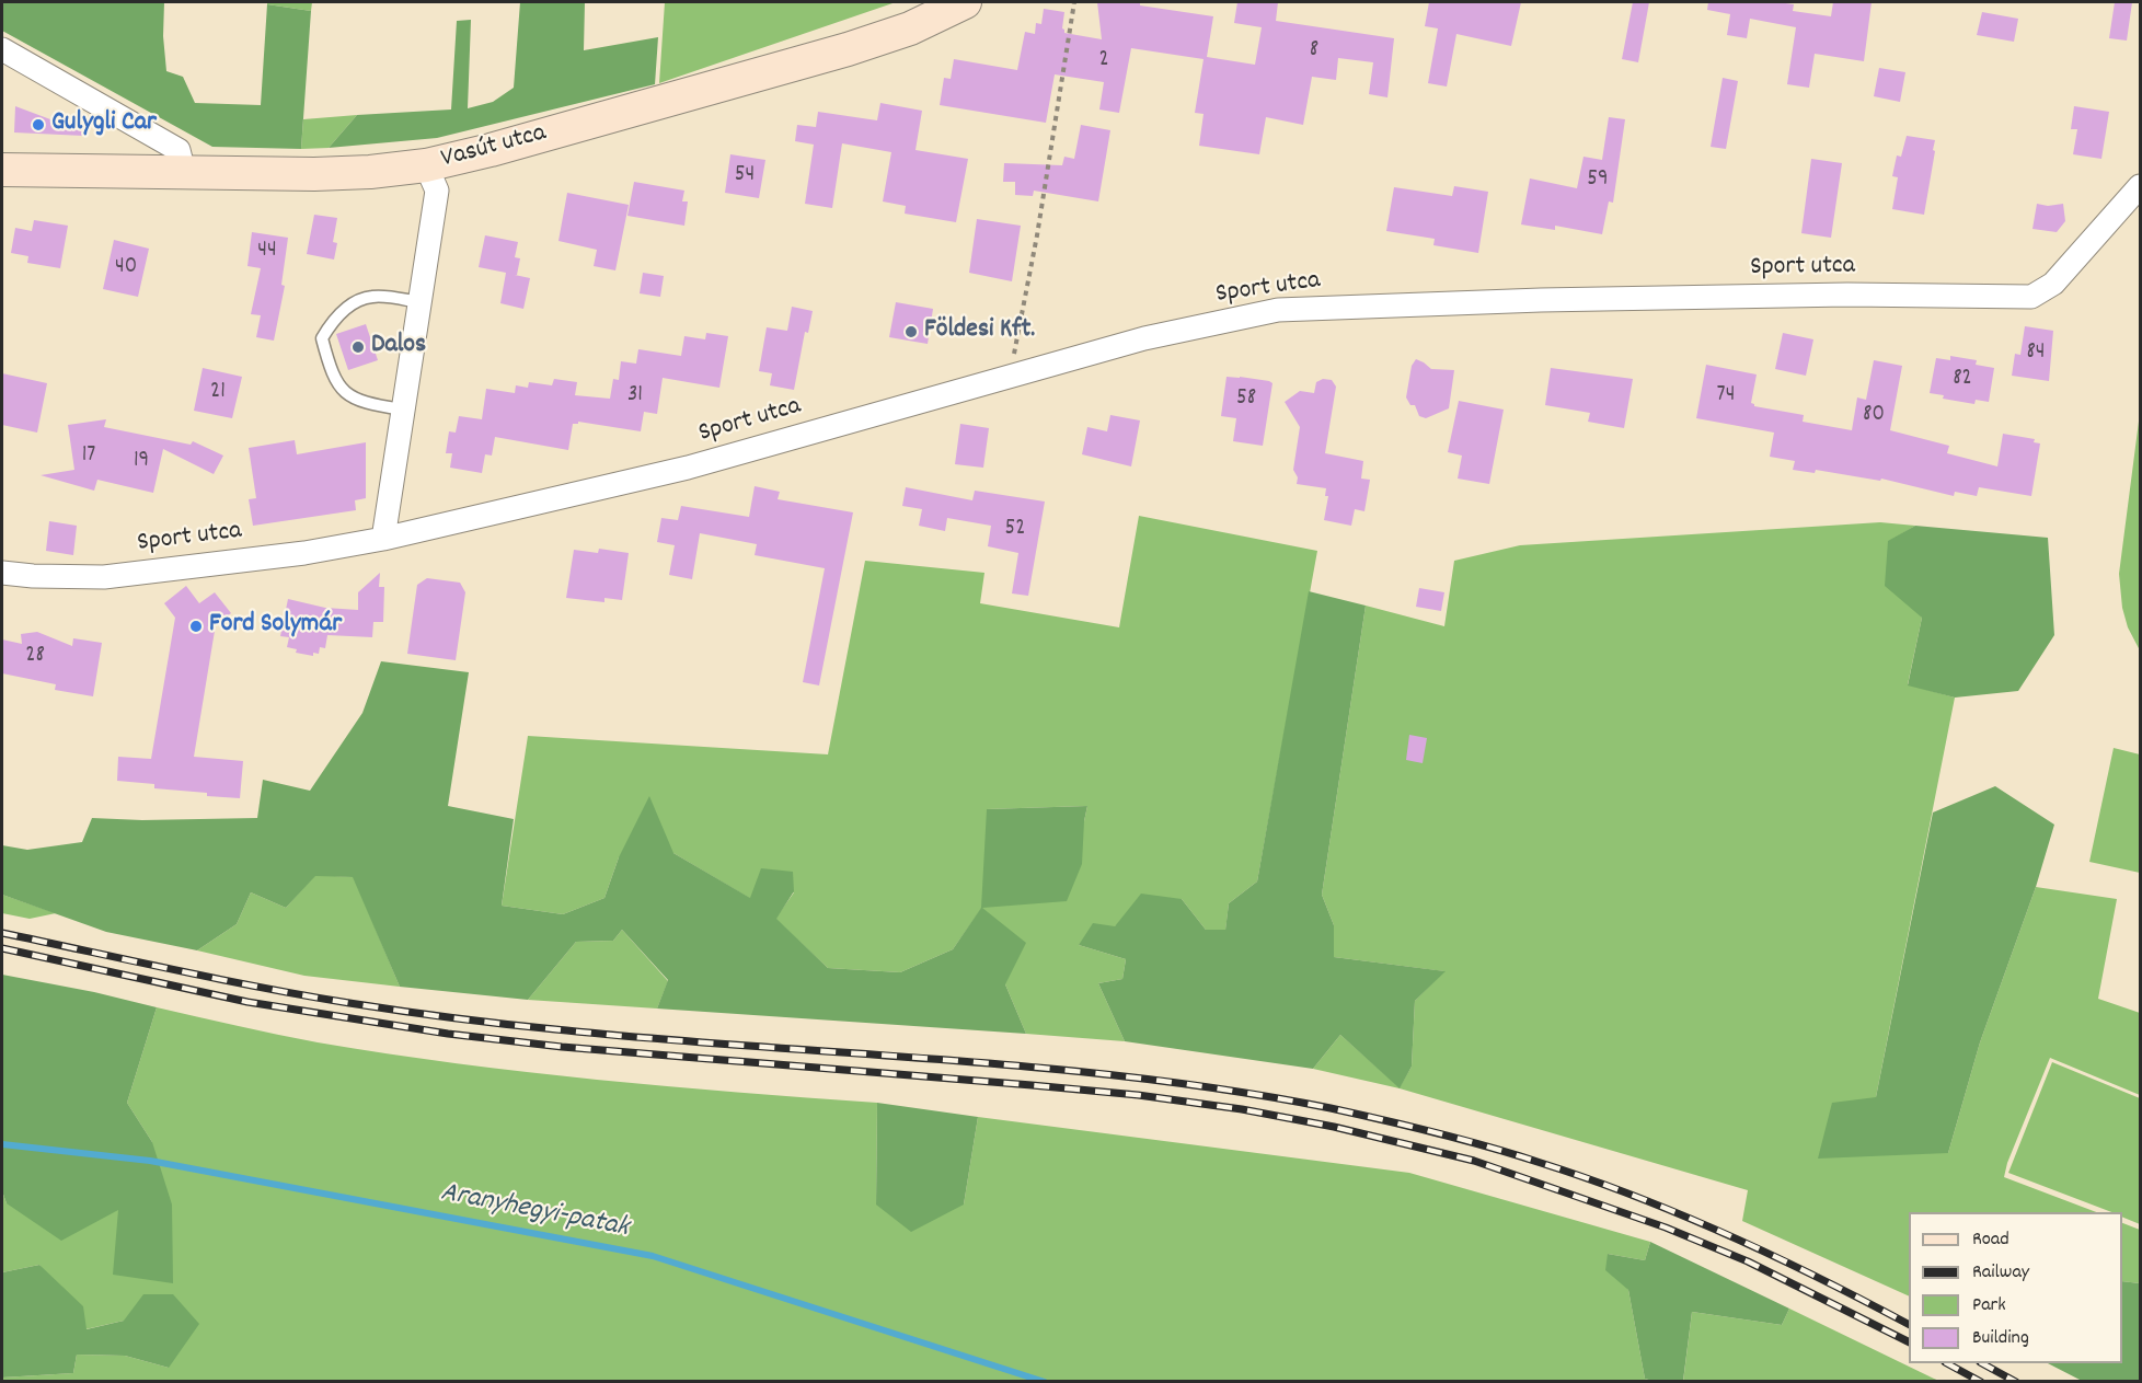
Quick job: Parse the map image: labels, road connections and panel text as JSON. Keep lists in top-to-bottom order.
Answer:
{
  "streets": {
    "street": ["Vasút utca", "Sport utca"]
  },
  "water": ["Aranyhegyi-patak"],
  "places": [
    "Gulygli Car",
    "Földesi Kft.",
    "Dalos",
    "Ford Solymár"
  ],
  "house_numbers": [
    "8",
    "2",
    "54",
    "59",
    "44",
    "40",
    "84",
    "82",
    "21",
    "31",
    "74",
    "58",
    "80",
    "17",
    "19",
    "52",
    "28"
  ],
  "legend": [
    "Road",
    "Railway",
    "Park",
    "Building"
  ]
}
